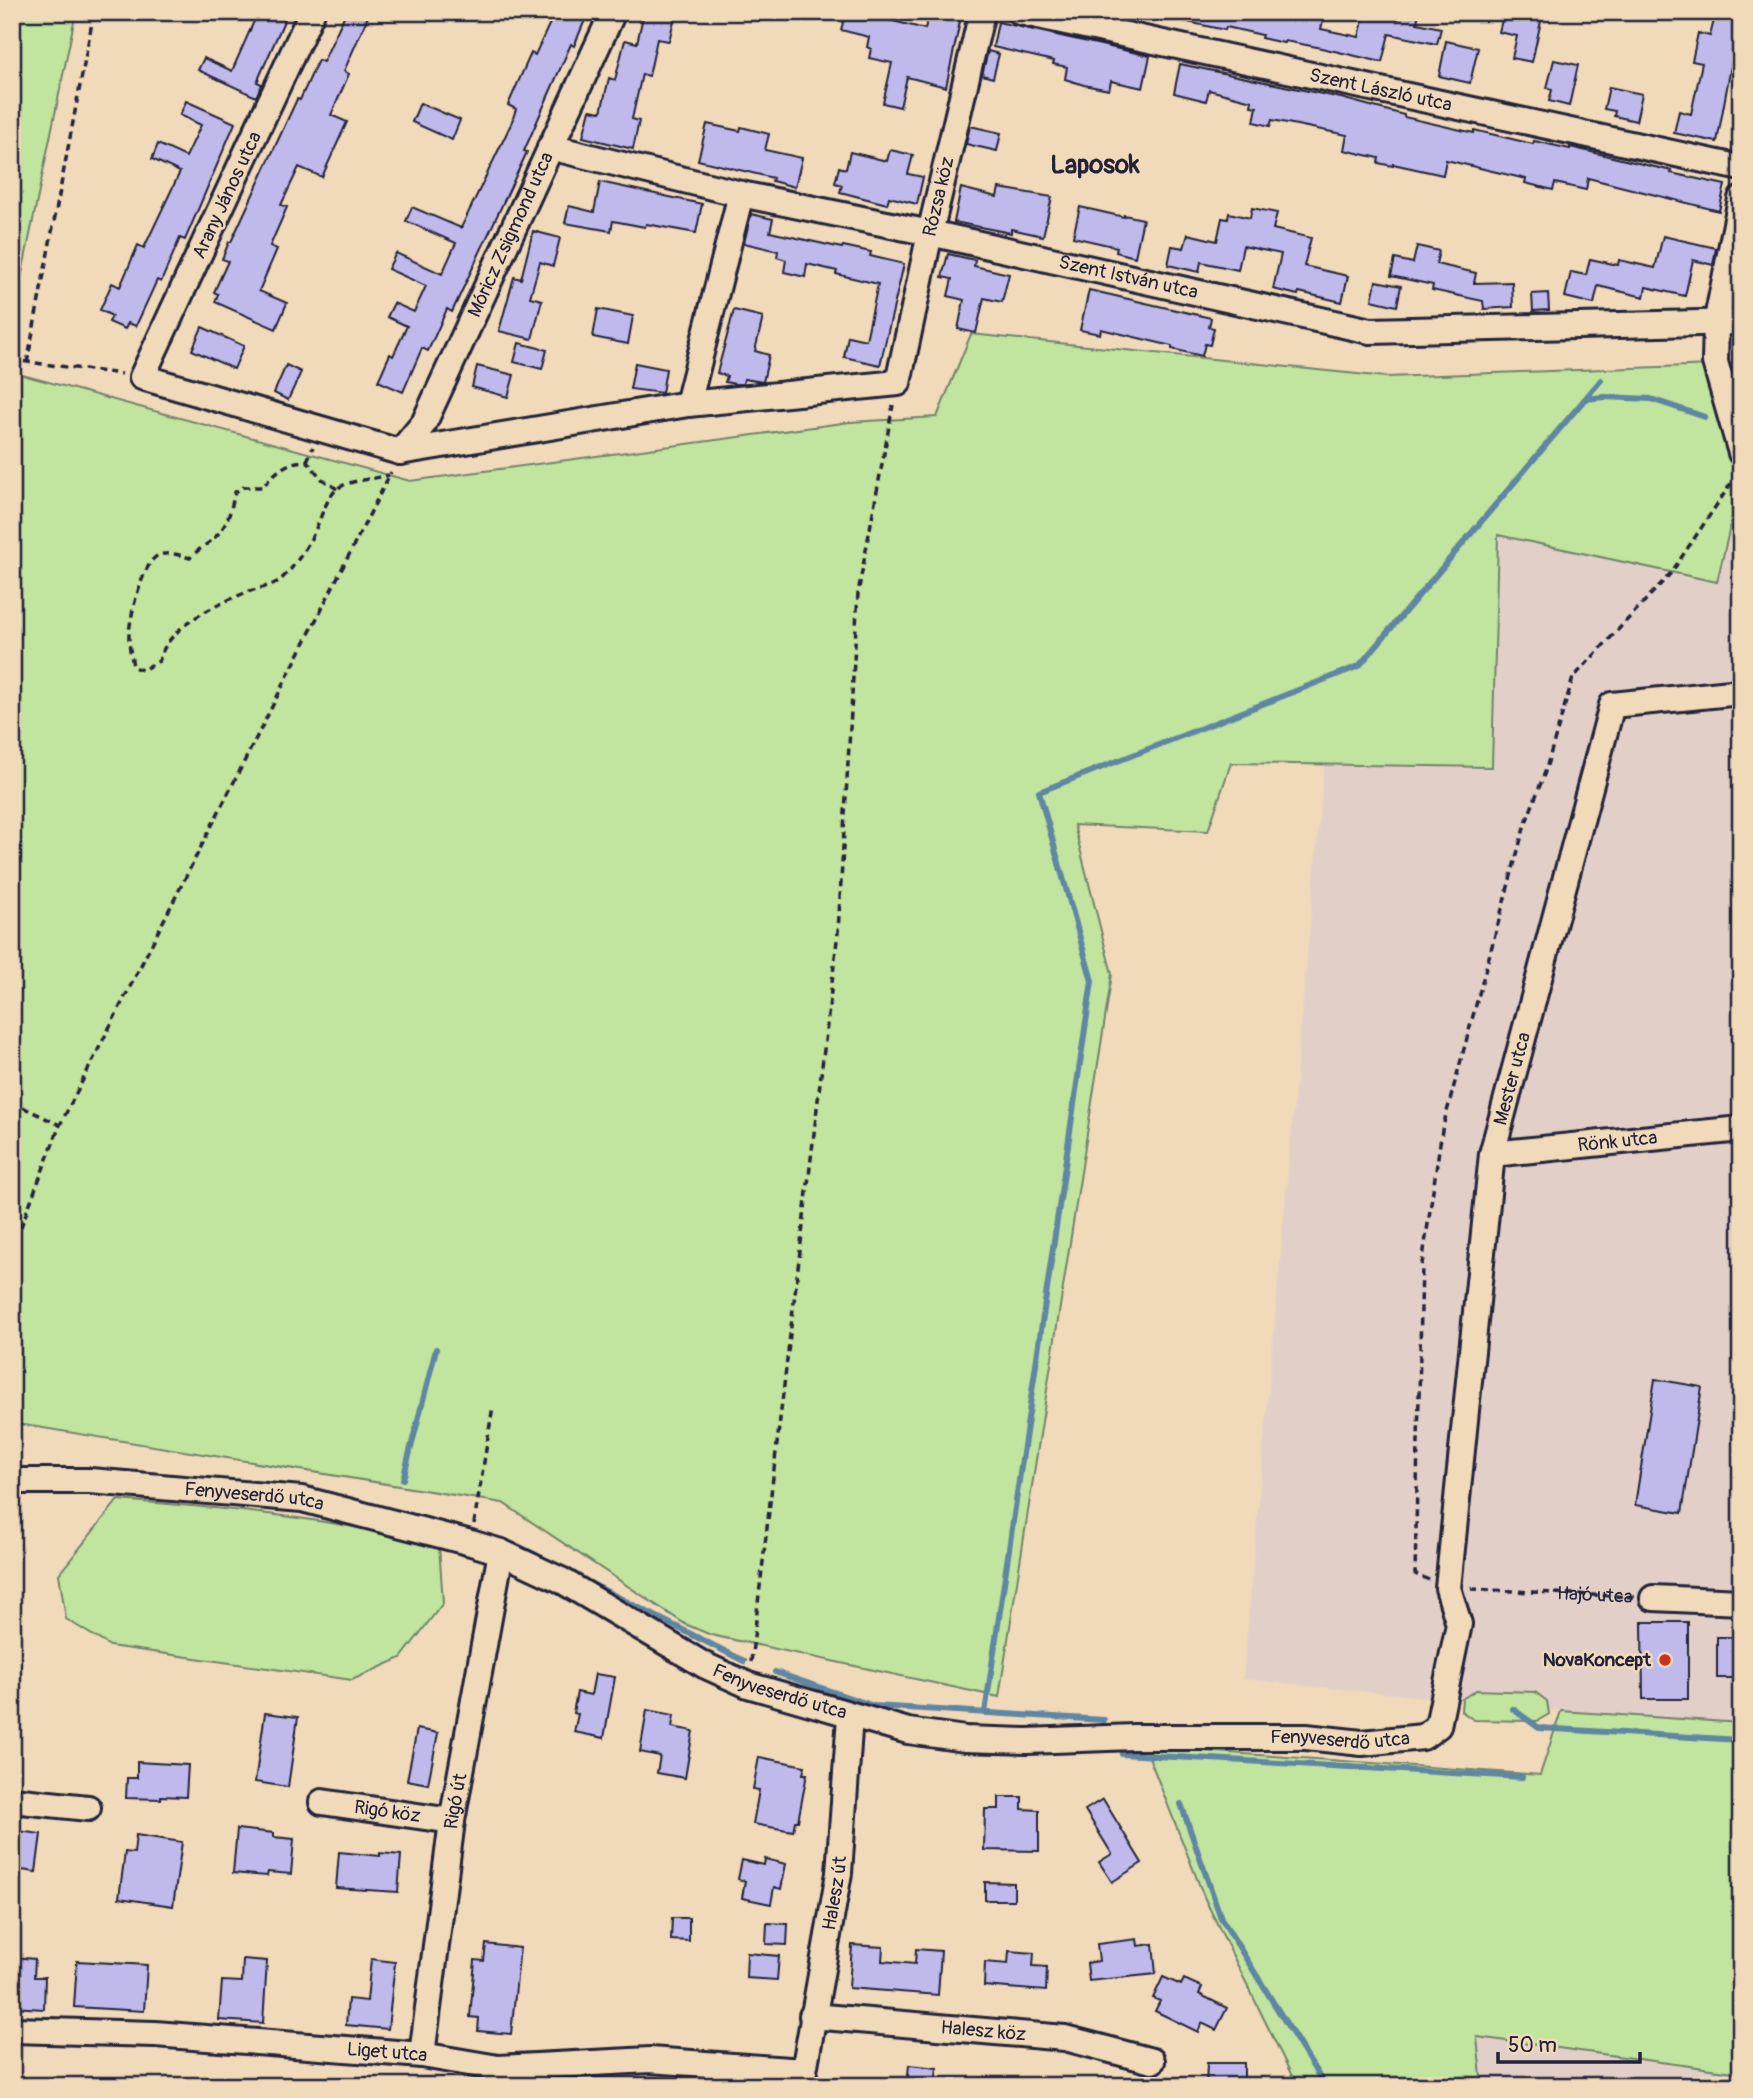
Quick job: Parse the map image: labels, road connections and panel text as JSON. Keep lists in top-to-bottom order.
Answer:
{
  "streets": {
    "street": [
      "Szent László utca",
      "Arany János utca",
      "Rózsa köz",
      "Móricz Zsigmond utca",
      "Szent István utca",
      "Mester utca",
      "Rönk utca",
      "Fenyveserdő utca",
      "Hajó utca",
      "Rigó út",
      "Rigó köz",
      "Halesz út",
      "Halesz köz",
      "Liget utca"
    ]
  },
  "crossings": [
    ["Rózsa köz", "Szent István utca"],
    ["Móricz Zsigmond utca", "Szent István utca"],
    ["Mester utca", "Rönk utca"],
    ["Mester utca", "Fenyveserdő utca"],
    ["Mester utca", "Hajó utca"],
    ["Fenyveserdő utca", "Hajó utca"],
    ["Fenyveserdő utca", "Rigó út"],
    ["Fenyveserdő utca", "Halesz út"],
    ["Rigó út", "Rigó köz"],
    ["Rigó út", "Liget utca"],
    ["Halesz út", "Halesz köz"],
    ["Halesz út", "Liget utca"]
  ],
  "districts": ["Laposok"],
  "places": ["NovaKoncept"],
  "scale_bar": "50 m"
}
